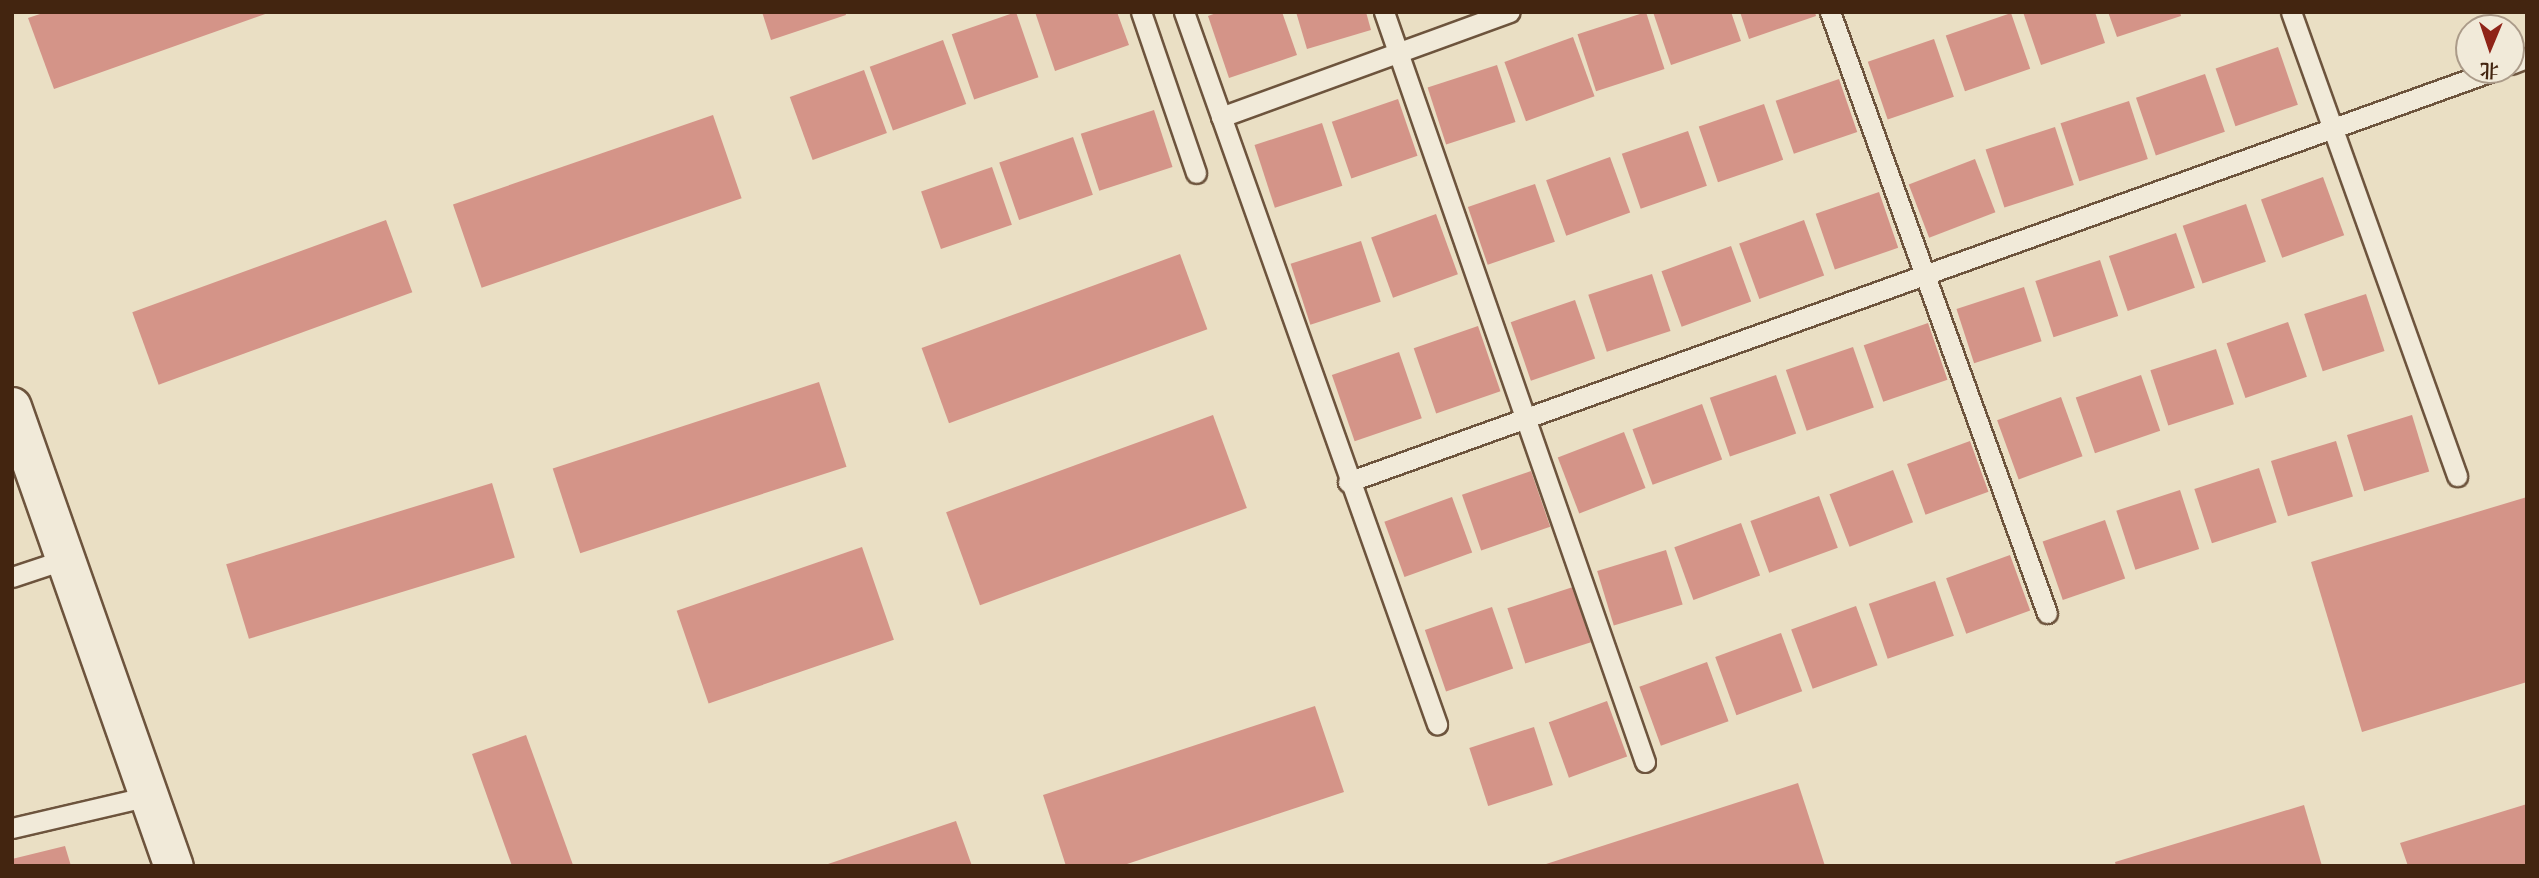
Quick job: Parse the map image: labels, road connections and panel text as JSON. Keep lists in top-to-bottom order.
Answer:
{
  "north": "bottom"
}
